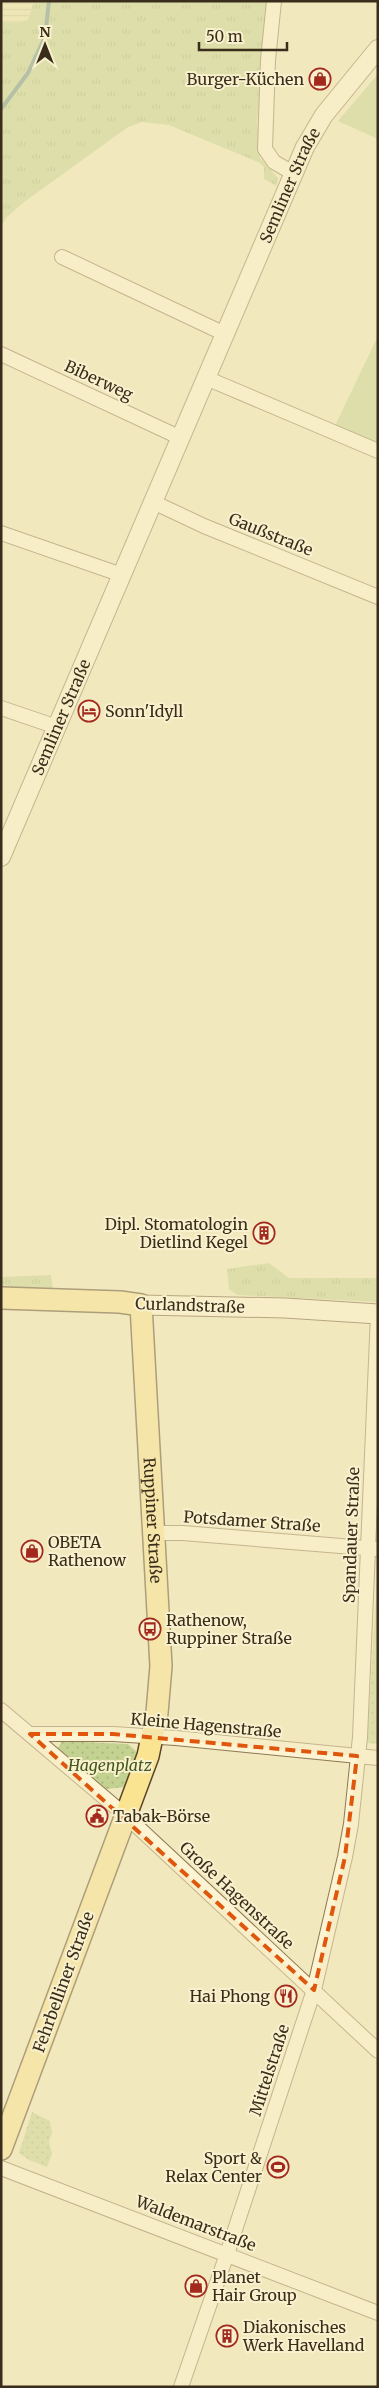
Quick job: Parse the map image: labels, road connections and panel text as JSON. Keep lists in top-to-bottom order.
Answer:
{
  "streets": {
    "main road": ["Curlandstraße", "Ruppiner Straße", "Fehrbelliner Straße"],
    "street": [
      "Semliner Straße",
      "Biberweg",
      "Gaußstraße",
      "Potsdamer Straße",
      "Spandauer Straße",
      "Kleine Hagenstraße",
      "Große Hagenstraße",
      "Mittelstraße",
      "Waldemarstraße"
    ]
  },
  "crossings": [
    ["Semliner Straße", "Biberweg"],
    ["Semliner Straße", "Gaußstraße"],
    ["Curlandstraße", "Ruppiner Straße"],
    ["Curlandstraße", "Spandauer Straße"],
    ["Ruppiner Straße", "Potsdamer Straße"],
    ["Ruppiner Straße", "Kleine Hagenstraße"],
    ["Potsdamer Straße", "Spandauer Straße"],
    ["Spandauer Straße", "Kleine Hagenstraße"],
    ["Spandauer Straße", "Mittelstraße"],
    ["Kleine Hagenstraße", "Große Hagenstraße"],
    ["Kleine Hagenstraße", "Mittelstraße"],
    ["Große Hagenstraße", "Fehrbelliner Straße"],
    ["Große Hagenstraße", "Mittelstraße"],
    ["Mittelstraße", "Waldemarstraße"]
  ],
  "parks": ["Hagenplatz"],
  "places": {
    "shop": ["Burger-Küchen", "OBETA Rathenow", "Planet Hair Group"],
    "hotel": ["Sonn'Idyll"],
    "building": ["Dipl. Stomatologin Dietlind Kegel", "Diakonisches Werk Havelland"],
    "bus stop": ["Rathenow, Ruppiner Straße"],
    "public building": ["Tabak-Börse"],
    "restaurant": ["Hai Phong"],
    "sports": ["Sport & Relax Center"]
  },
  "scale_bar": "50 m",
  "north": "top"
}
